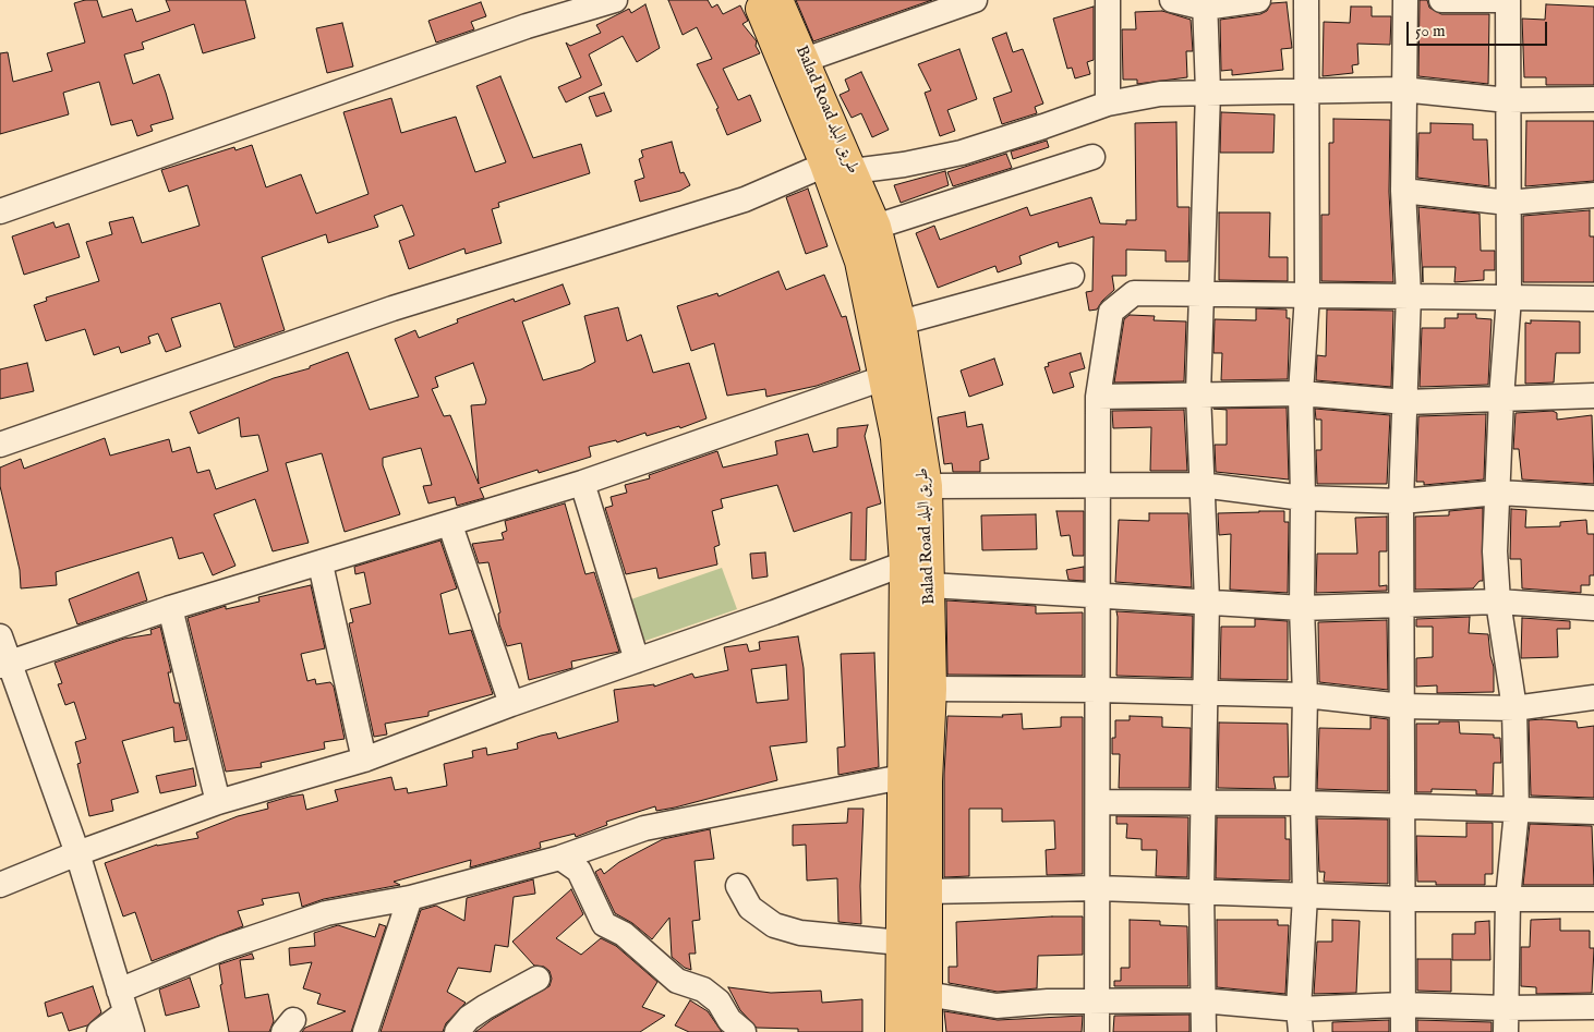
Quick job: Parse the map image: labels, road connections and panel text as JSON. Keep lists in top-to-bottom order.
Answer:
{
  "streets": {
    "highway": ["Balad Road طريق البلد"]
  },
  "scale_bar": "50 m"
}
